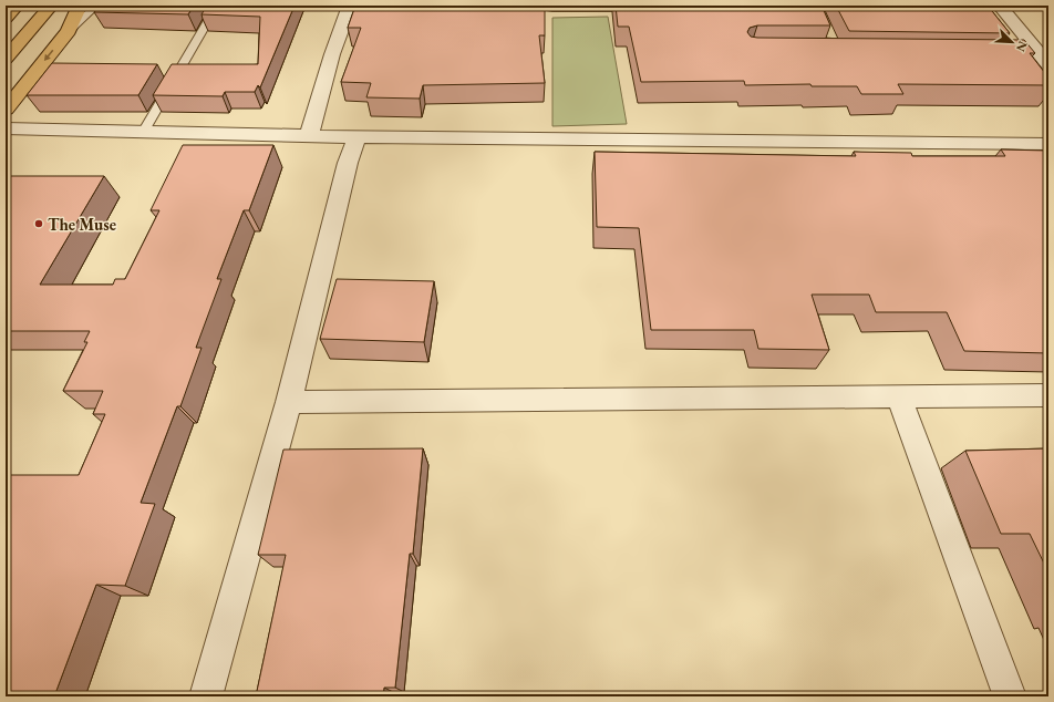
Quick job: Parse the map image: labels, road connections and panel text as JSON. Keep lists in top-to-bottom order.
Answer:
{
  "places": ["The Muse"],
  "north": "bottom right"
}
